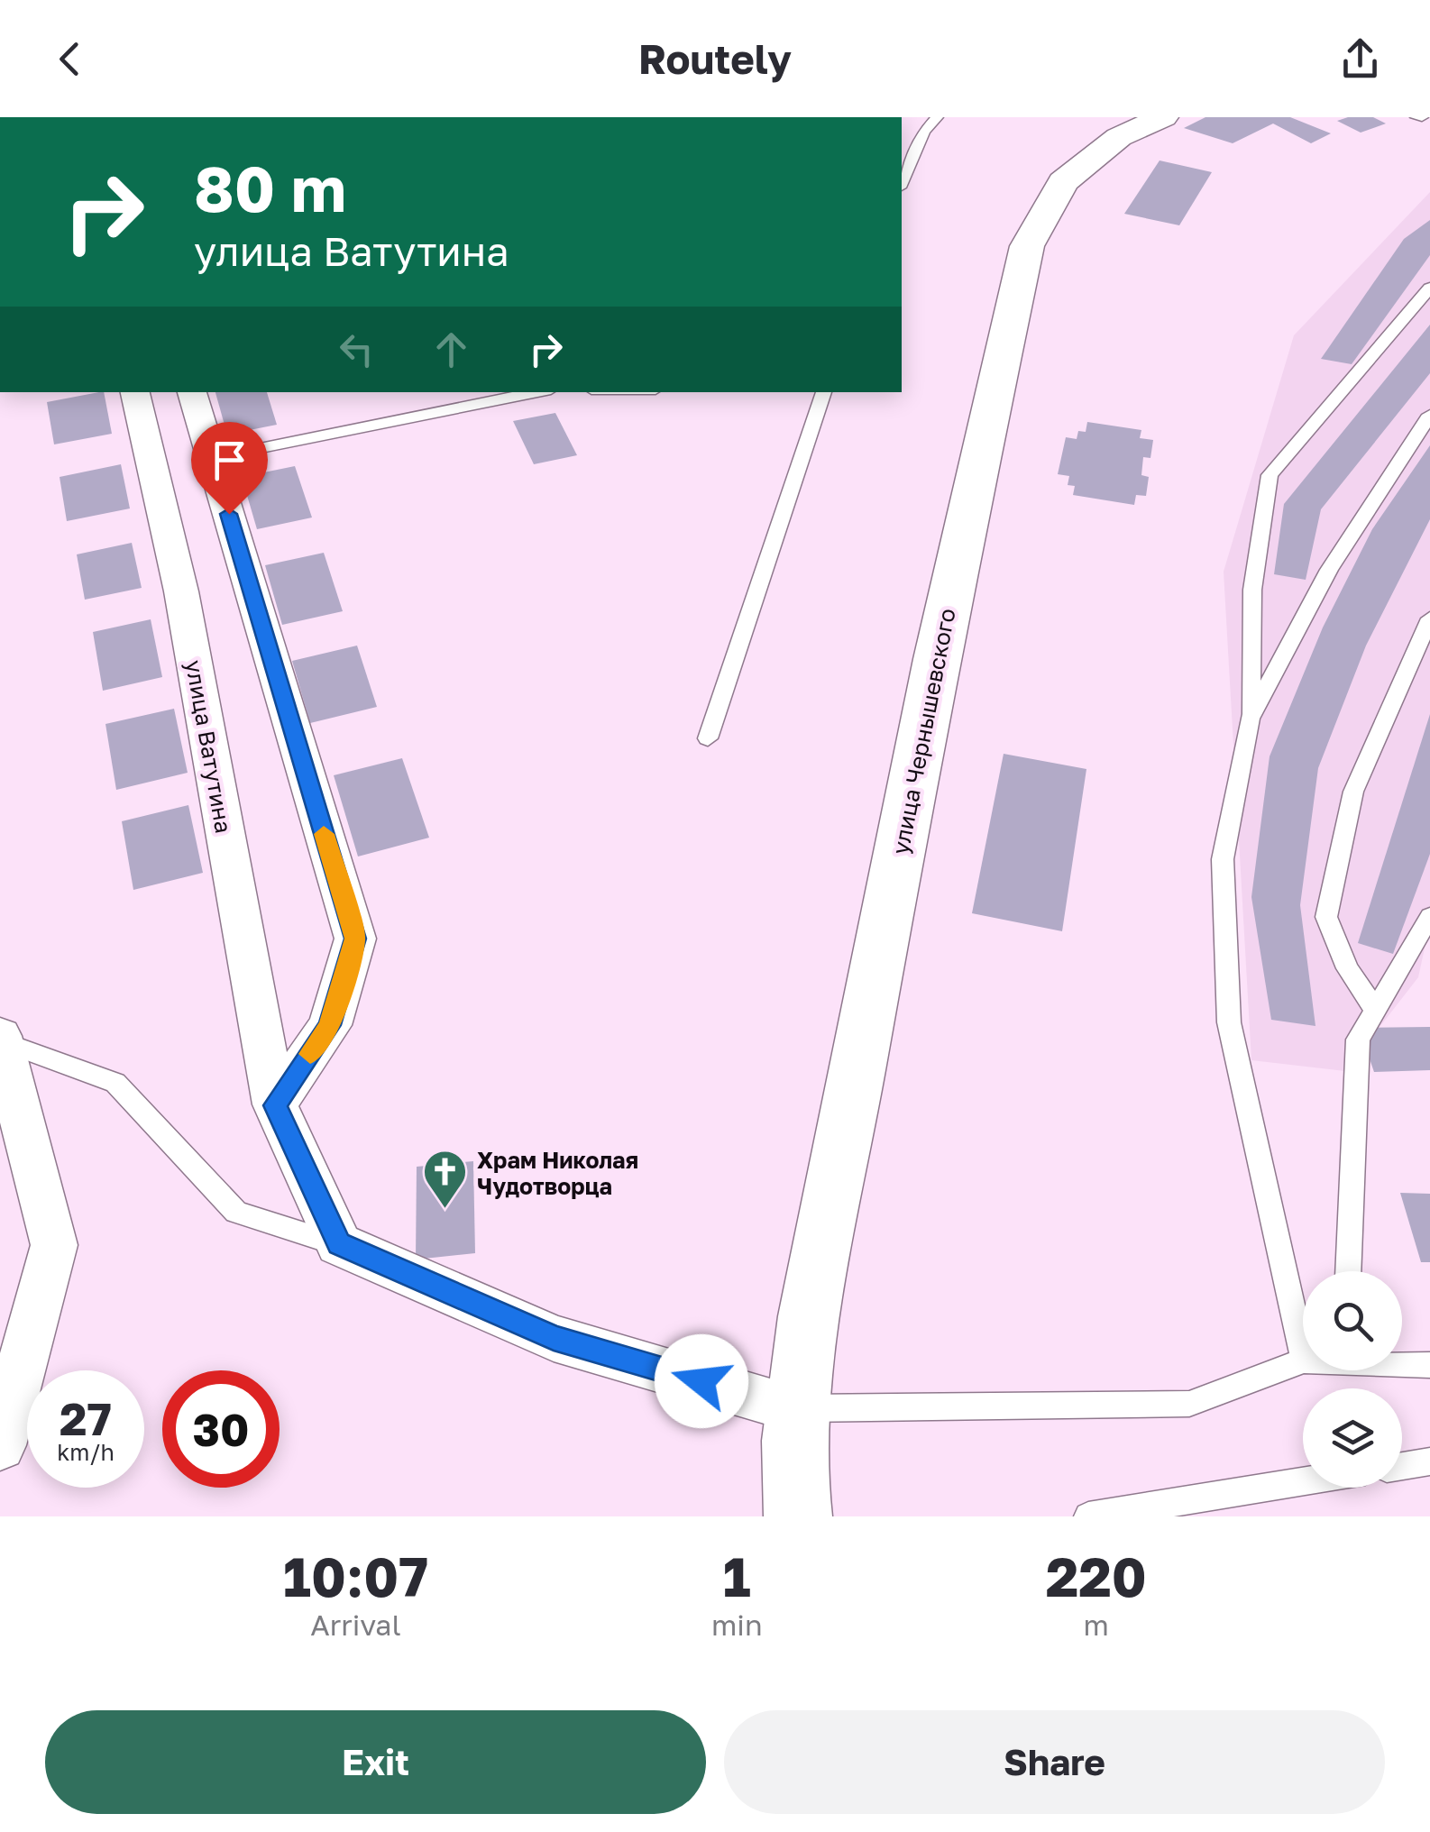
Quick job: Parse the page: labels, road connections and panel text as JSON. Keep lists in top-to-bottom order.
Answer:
{
  "streets": {
    "main road": ["улица Чернышевского"],
    "street": ["улица Ватутина"]
  },
  "places": {
    "church": ["Храм Николая Чудотворца"]
  },
  "page": {
    "header": "Routely",
    "turn": ["80 m", "улица Ватутина"],
    "speed": "27 km/h",
    "limit": "30",
    "eta": [
      "10:07",
      "Arrival",
      "1",
      "min",
      "220",
      "m"
    ],
    "buttons": ["Exit", "Share"]
  }
}
